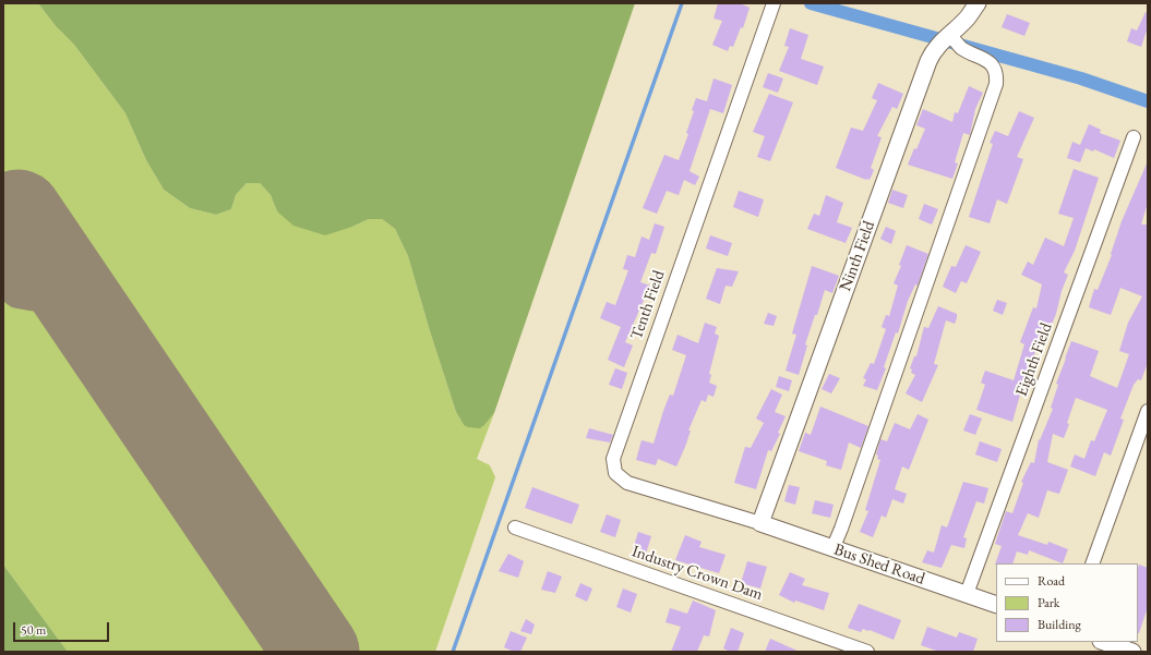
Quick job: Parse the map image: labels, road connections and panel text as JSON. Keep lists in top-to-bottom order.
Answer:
{
  "streets": {
    "street": [
      "Ninth Field",
      "Tenth Field",
      "Eighth Field",
      "Bus Shed Road",
      "Industry Crown Dam"
    ]
  },
  "crossings": [
    ["Ninth Field", "Tenth Field"],
    ["Ninth Field", "Bus Shed Road"],
    ["Tenth Field", "Bus Shed Road"],
    ["Eighth Field", "Bus Shed Road"]
  ],
  "legend": ["Road", "Park", "Building"],
  "scale_bar": "50 m"
}
